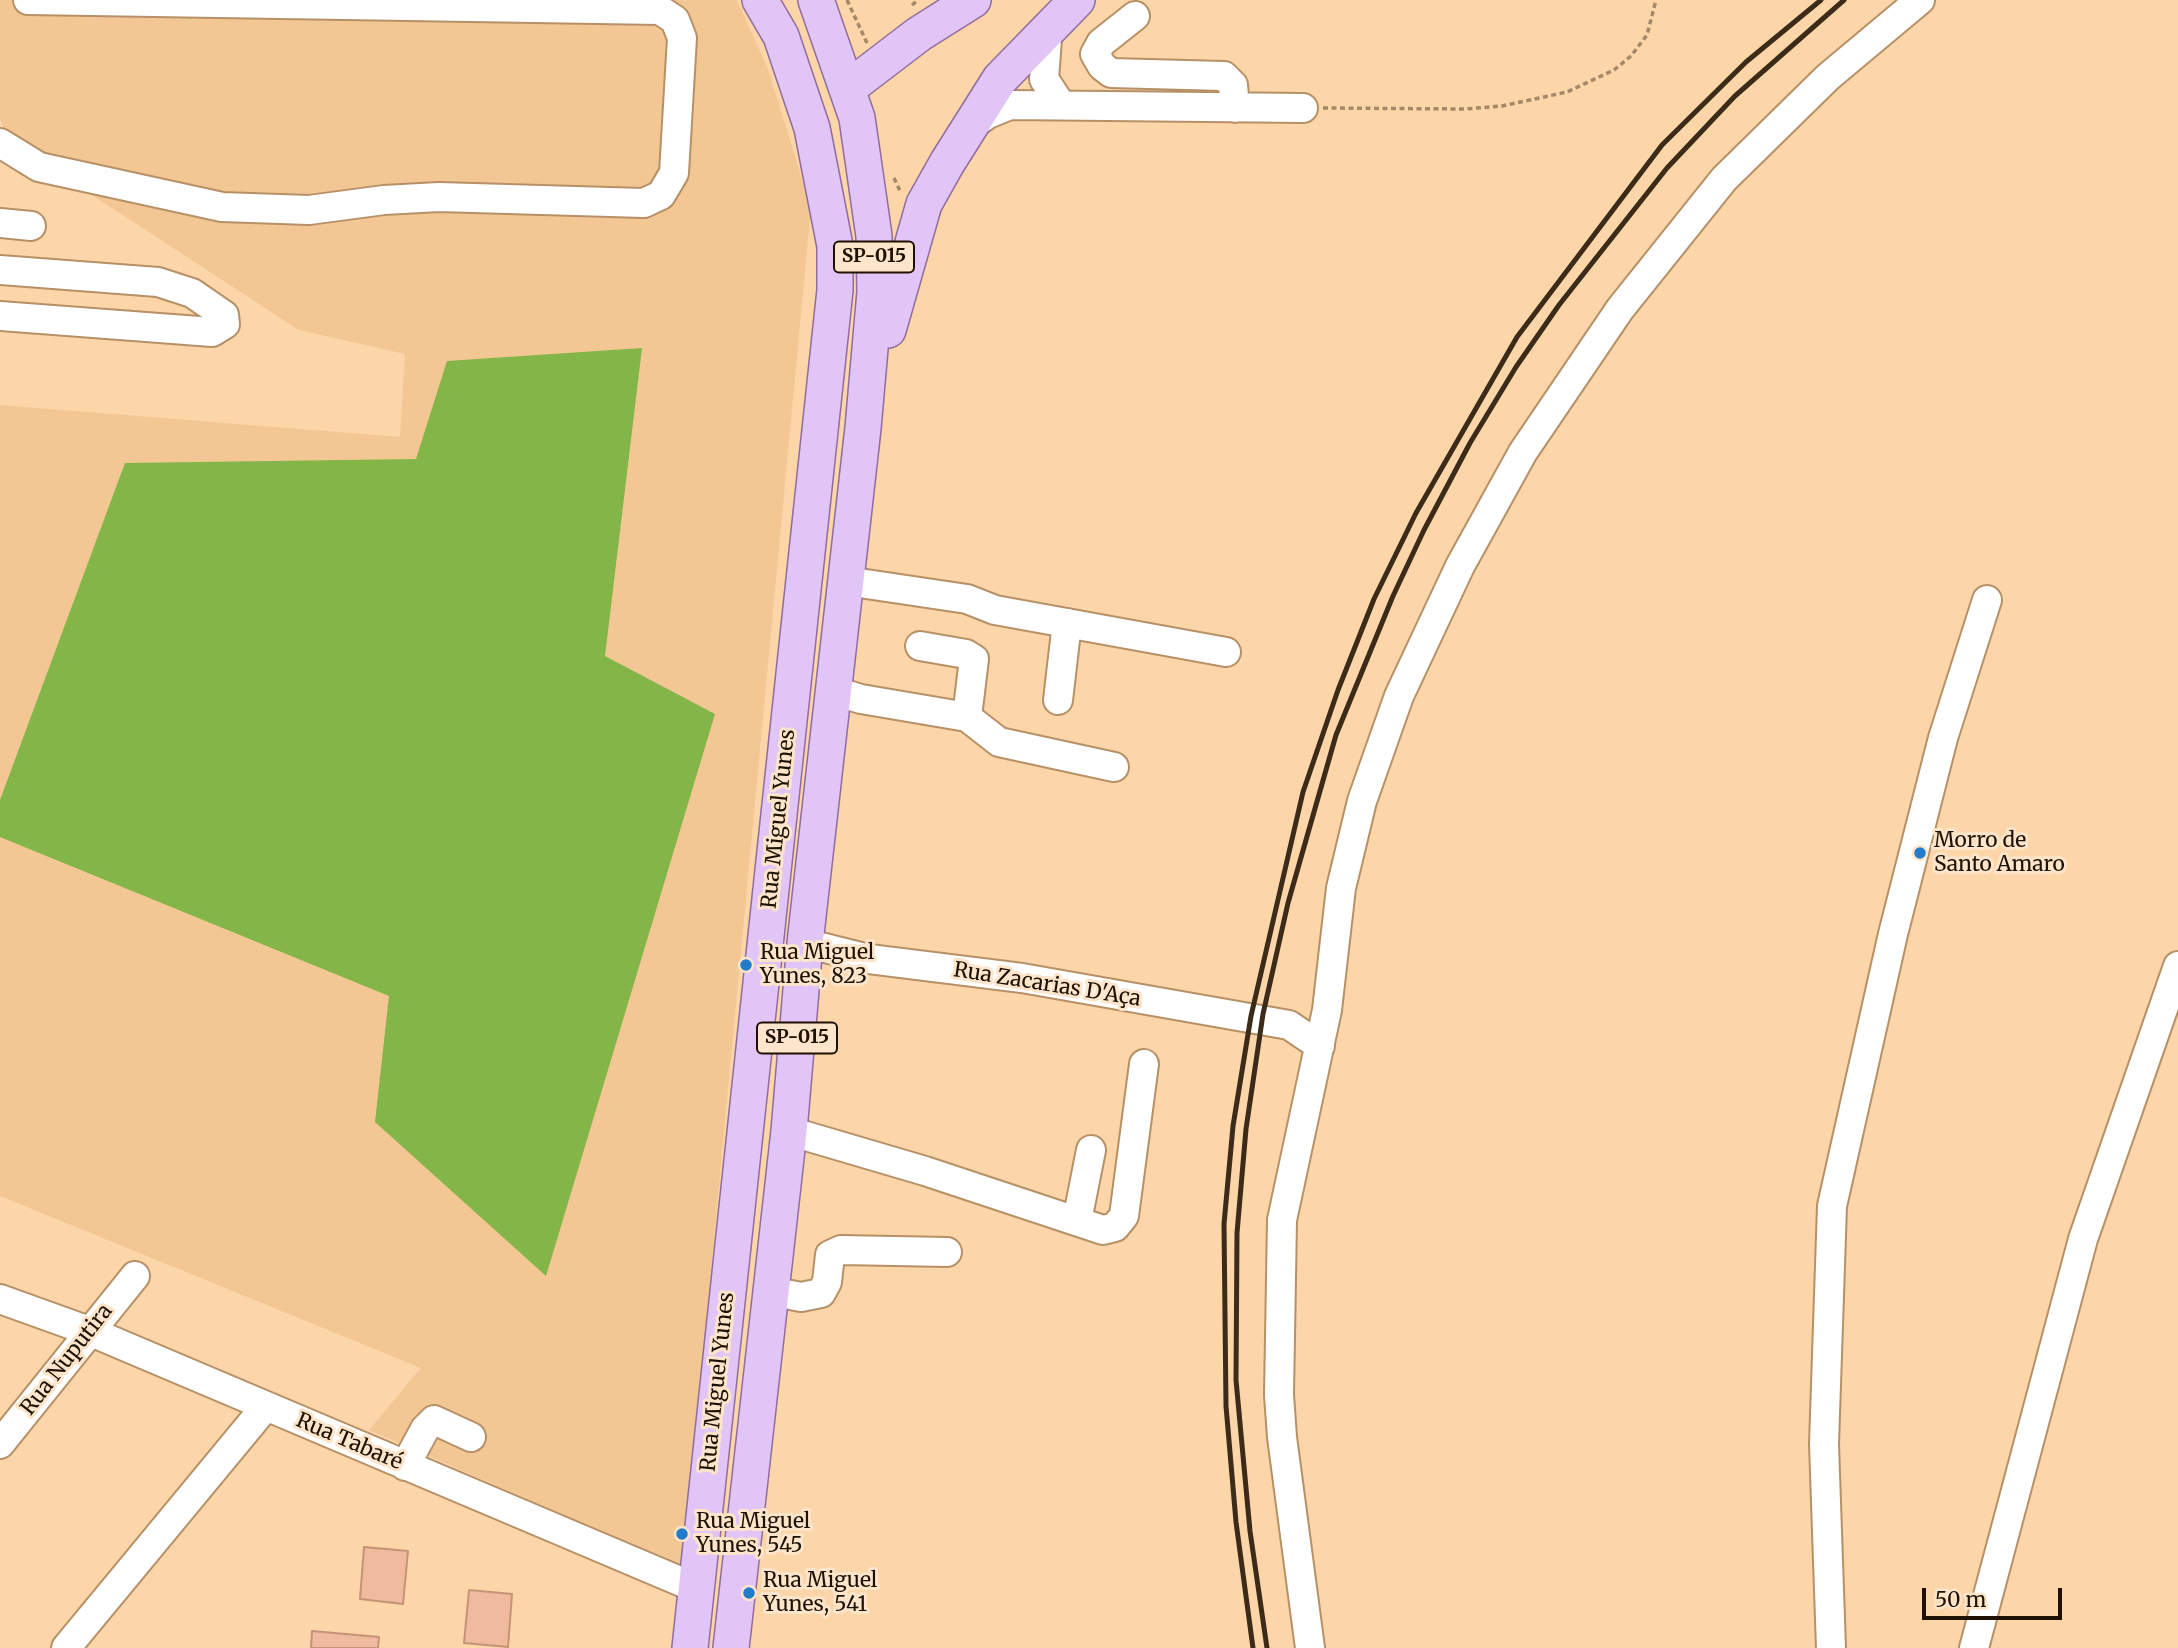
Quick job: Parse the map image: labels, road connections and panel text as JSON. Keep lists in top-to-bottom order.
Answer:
{
  "streets": {
    "main road": ["SP-015", "Rua Miguel Yunes"],
    "street": ["Rua Zacarias D'Aça", "Rua Nuputira", "Rua Tabaré"]
  },
  "crossings": [
    ["Rua Miguel Yunes", "Rua Zacarias D'Aça"],
    ["Rua Miguel Yunes", "Rua Tabaré"],
    ["Rua Nuputira", "Rua Tabaré"]
  ],
  "places": [
    "Morro de Santo Amaro",
    "Rua Miguel Yunes, 823",
    "Rua Miguel Yunes, 545",
    "Rua Miguel Yunes, 541"
  ],
  "scale_bar": "50 m"
}
